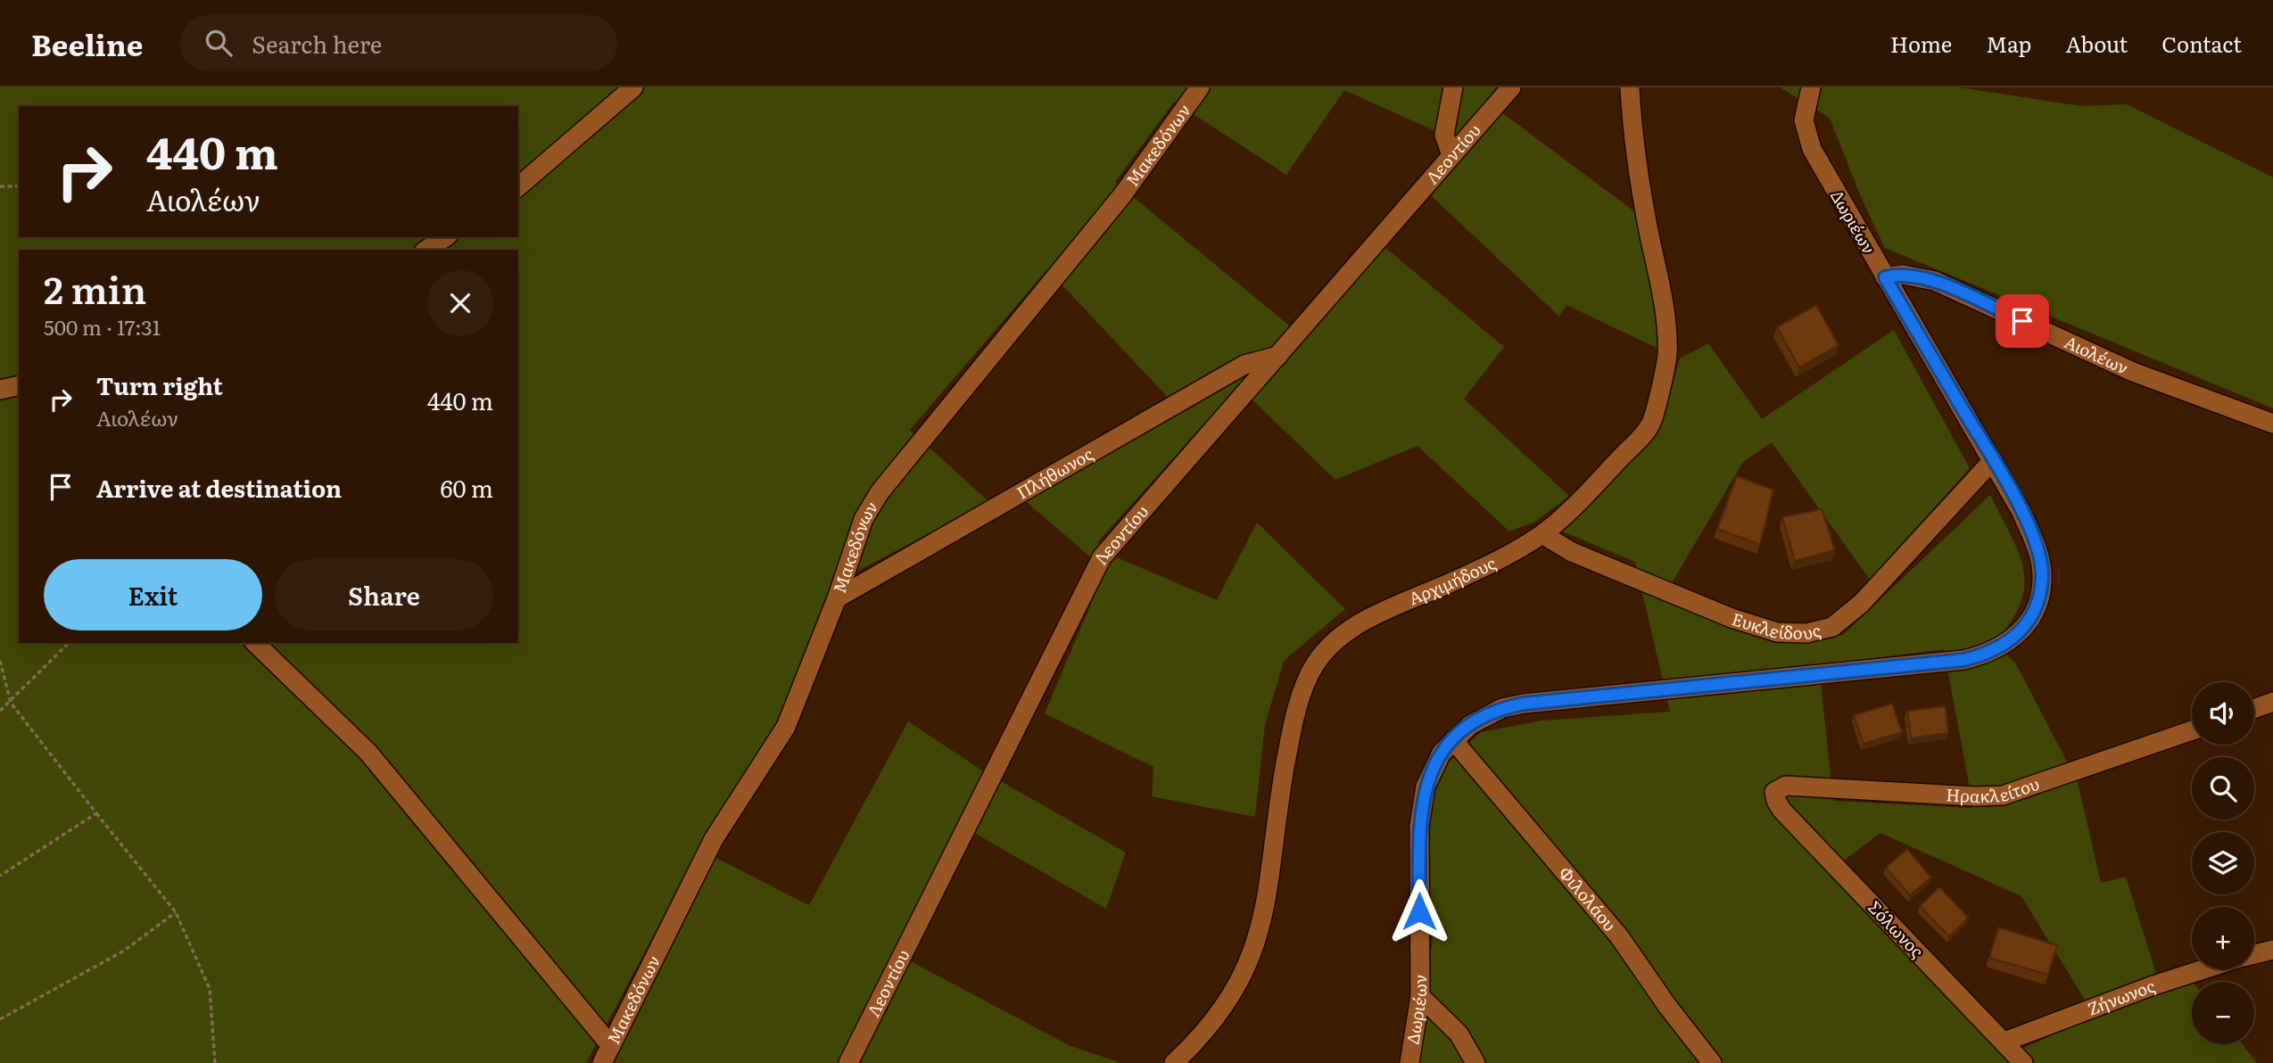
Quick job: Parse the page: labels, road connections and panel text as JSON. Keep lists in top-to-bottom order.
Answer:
{
  "streets": {
    "street": [
      "Μακεδόνων",
      "Λεοντίου",
      "Δωριέων",
      "Αιολέων",
      "Πλήθωνος",
      "Αρχιμήδους",
      "Ευκλείδους",
      "Ηρακλείτου",
      "Φιλολάου",
      "Σόλωνος",
      "Ζήνωνος"
    ]
  },
  "crossings": [
    ["Μακεδόνων", "Πλήθωνος"],
    ["Λεοντίου", "Πλήθωνος"],
    ["Δωριέων", "Αιολέων"],
    ["Δωριέων", "Ευκλείδους"],
    ["Δωριέων", "Φιλολάου"],
    ["Αρχιμήδους", "Ευκλείδους"],
    ["Ηρακλείτου", "Σόλωνος"],
    ["Σόλωνος", "Ζήνωνος"]
  ],
  "page": {
    "header": "Beeline",
    "search": "Search here",
    "nav": [
      "Home",
      "Map",
      "About",
      "Contact"
    ],
    "turn": ["440 m", "Αιολέων"],
    "heading": ["2 min", "500 m · 17:31"],
    "list": [
      {
        "name": "Turn right",
        "note": "Αιολέων",
        "value": "440 m"
      },
      {
        "name": "Arrive at destination",
        "value": "60 m"
      }
    ],
    "buttons": ["Exit", "Share"],
    "map_buttons": ["+", "−"]
  }
}
